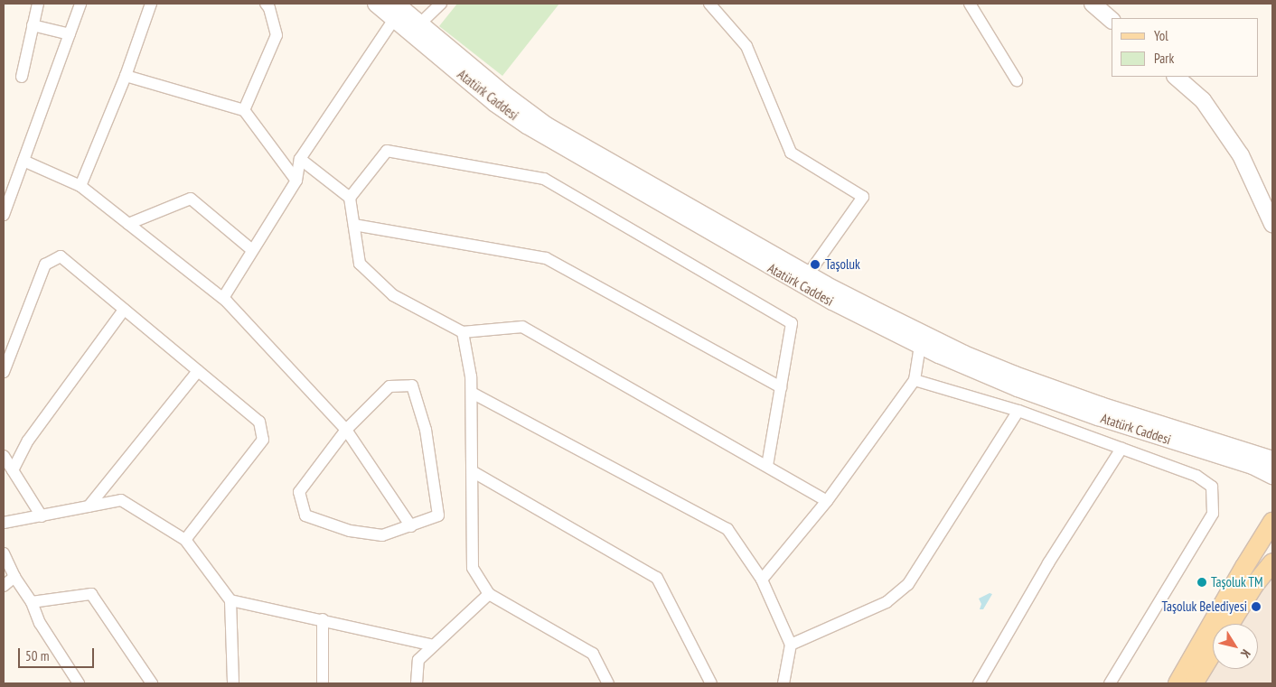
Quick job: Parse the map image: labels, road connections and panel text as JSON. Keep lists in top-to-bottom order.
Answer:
{
  "streets": {
    "main road": ["Atatürk Caddesi"]
  },
  "places": ["Taşoluk", "Taşoluk TM", "Taşoluk Belediyesi"],
  "legend": ["Yol", "Park"],
  "scale_bar": "50 m",
  "north": "bottom right"
}
